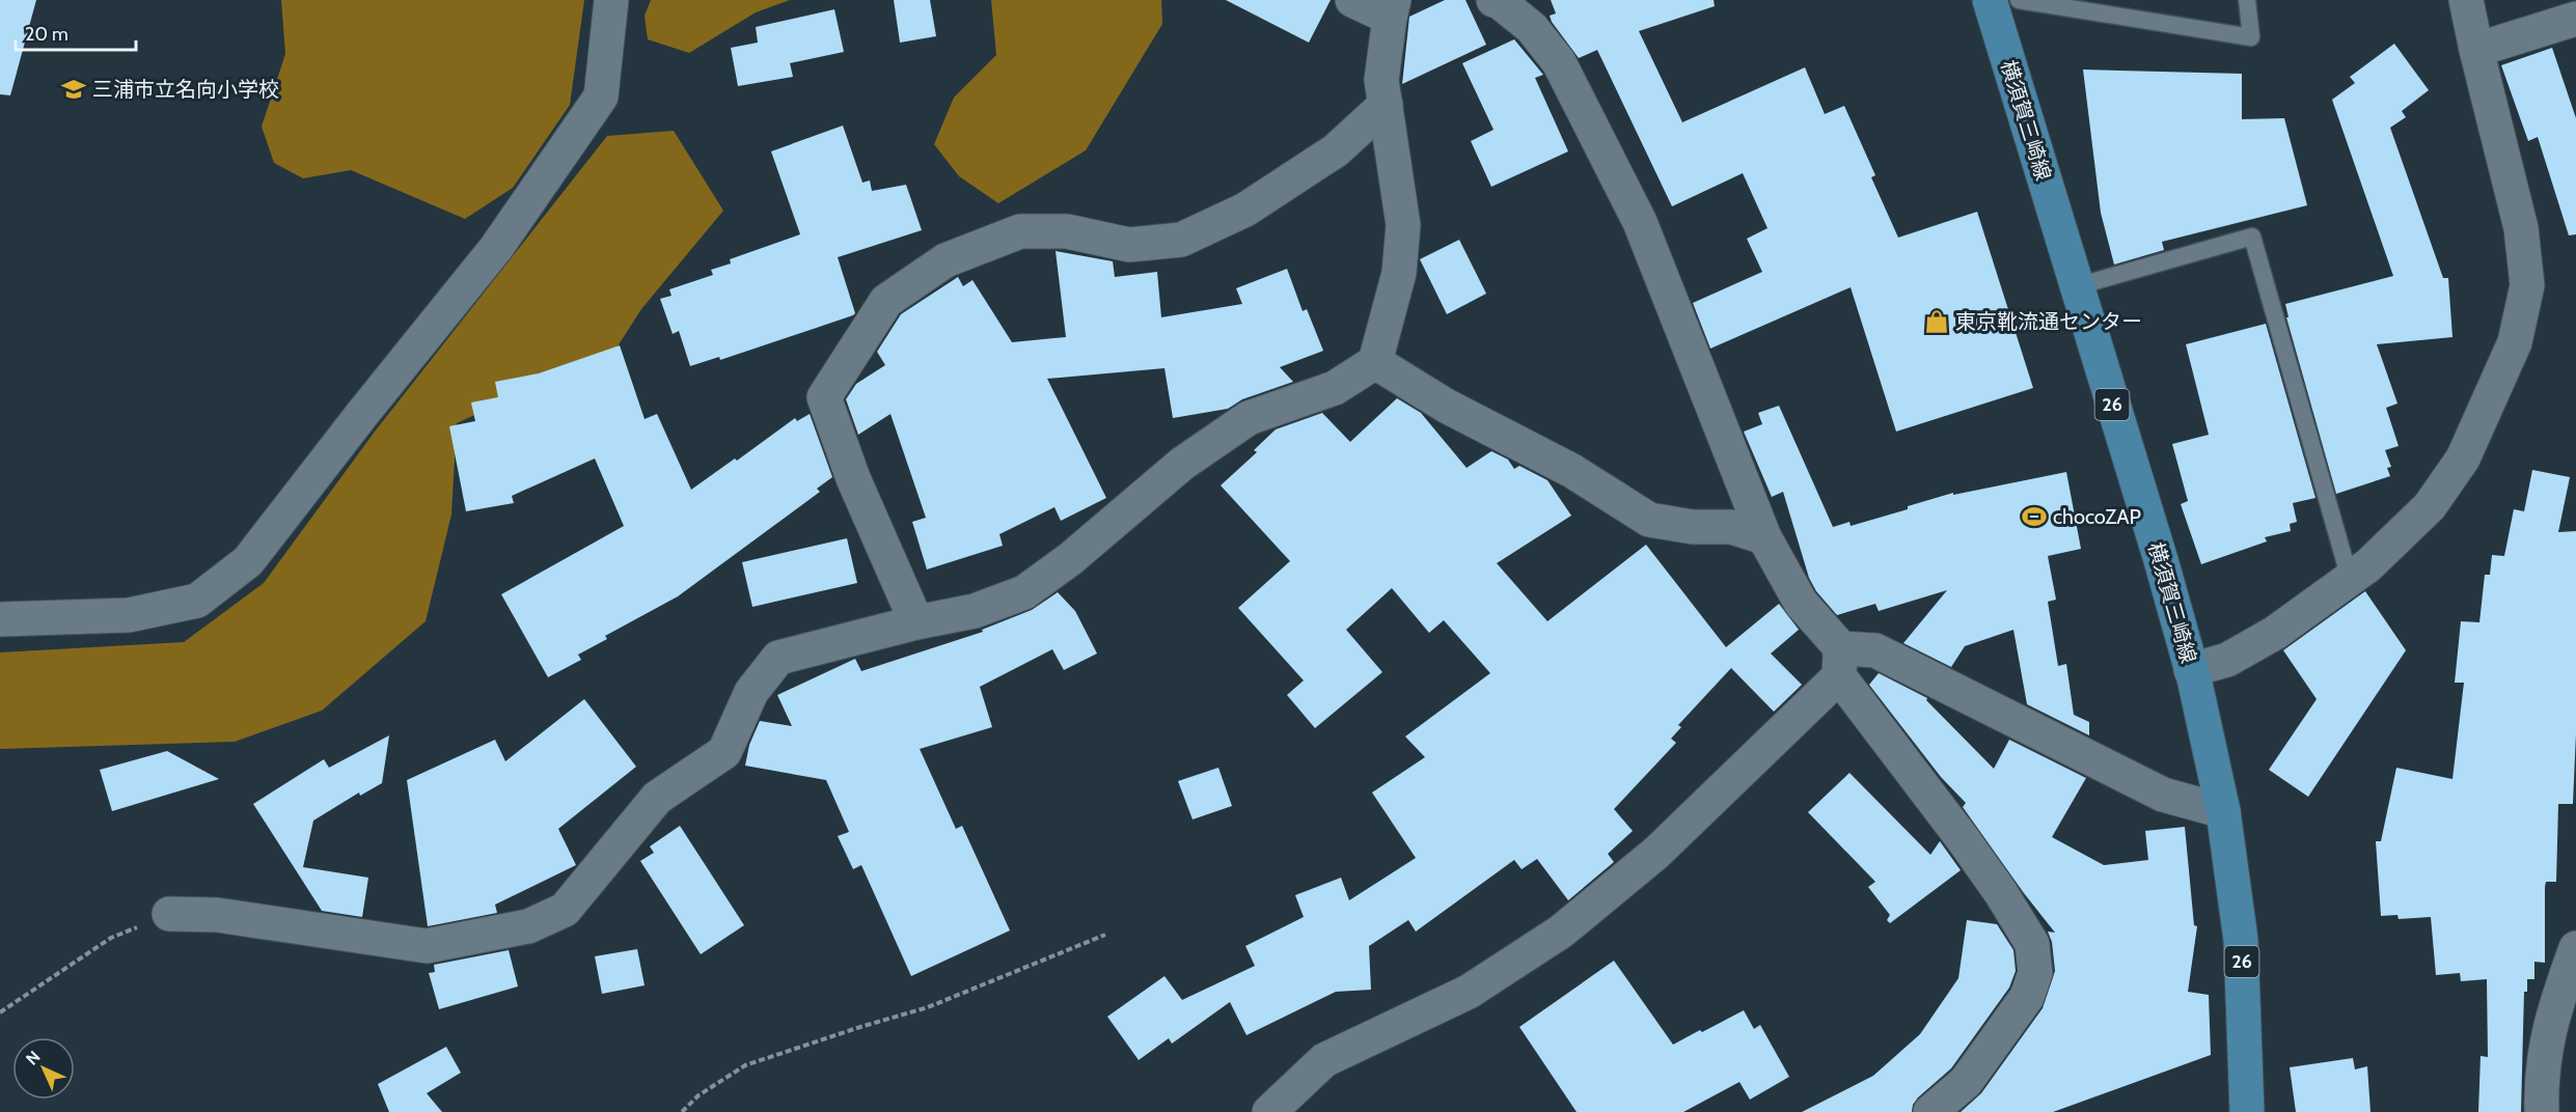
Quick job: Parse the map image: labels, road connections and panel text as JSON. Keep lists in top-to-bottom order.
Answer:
{
  "streets": {
    "main road": ["横須賀三崎線", "26"]
  },
  "places": {
    "school or university": ["三浦市立名向小学校"],
    "shop": ["東京靴流通センター"],
    "sports": ["chocoZAP"]
  },
  "scale_bar": "20 m",
  "north": "top left"
}
